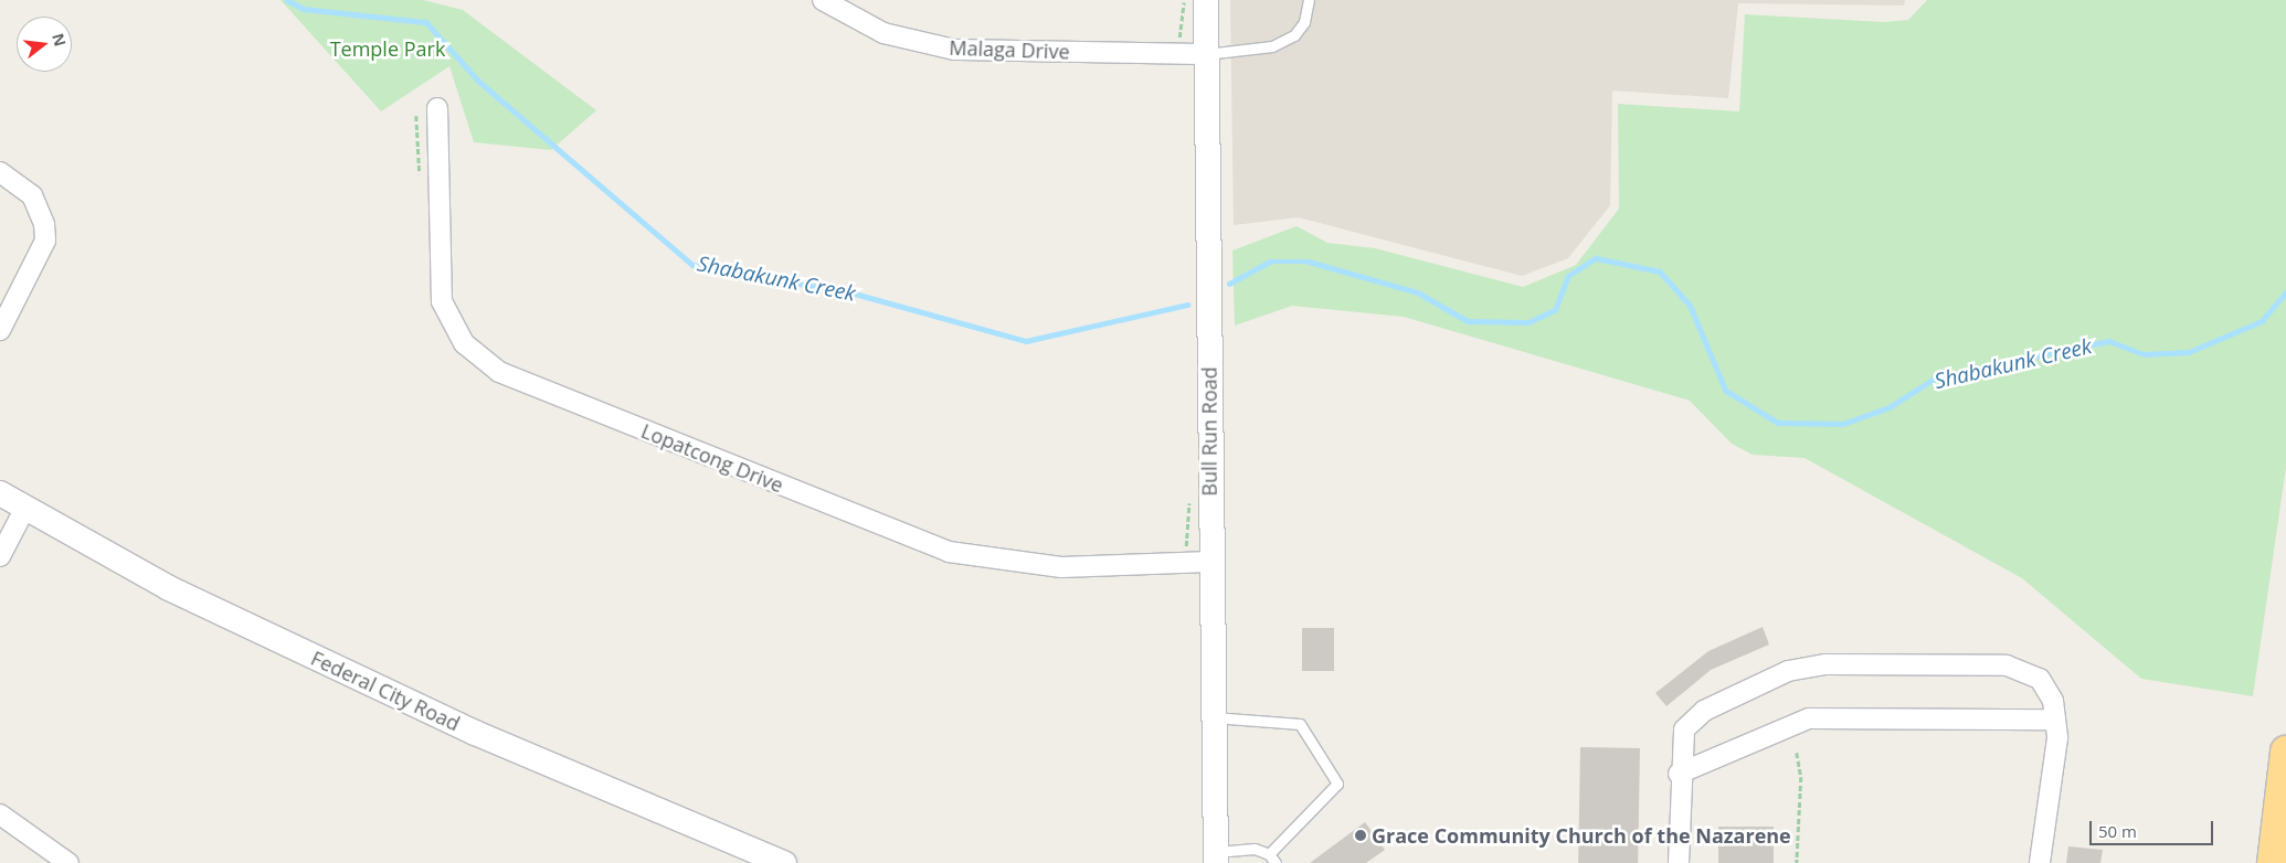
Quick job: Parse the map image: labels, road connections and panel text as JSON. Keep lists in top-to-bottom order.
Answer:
{
  "streets": {
    "street": [
      "Malaga Drive",
      "Bull Run Road",
      "Lopatcong Drive",
      "Federal City Road"
    ]
  },
  "crossings": [
    ["Malaga Drive", "Bull Run Road"],
    ["Bull Run Road", "Lopatcong Drive"]
  ],
  "water": ["Shabakunk Creek"],
  "parks": ["Temple Park"],
  "places": ["Grace Community Church of the Nazarene"],
  "scale_bar": "50 m",
  "north": "right"
}
